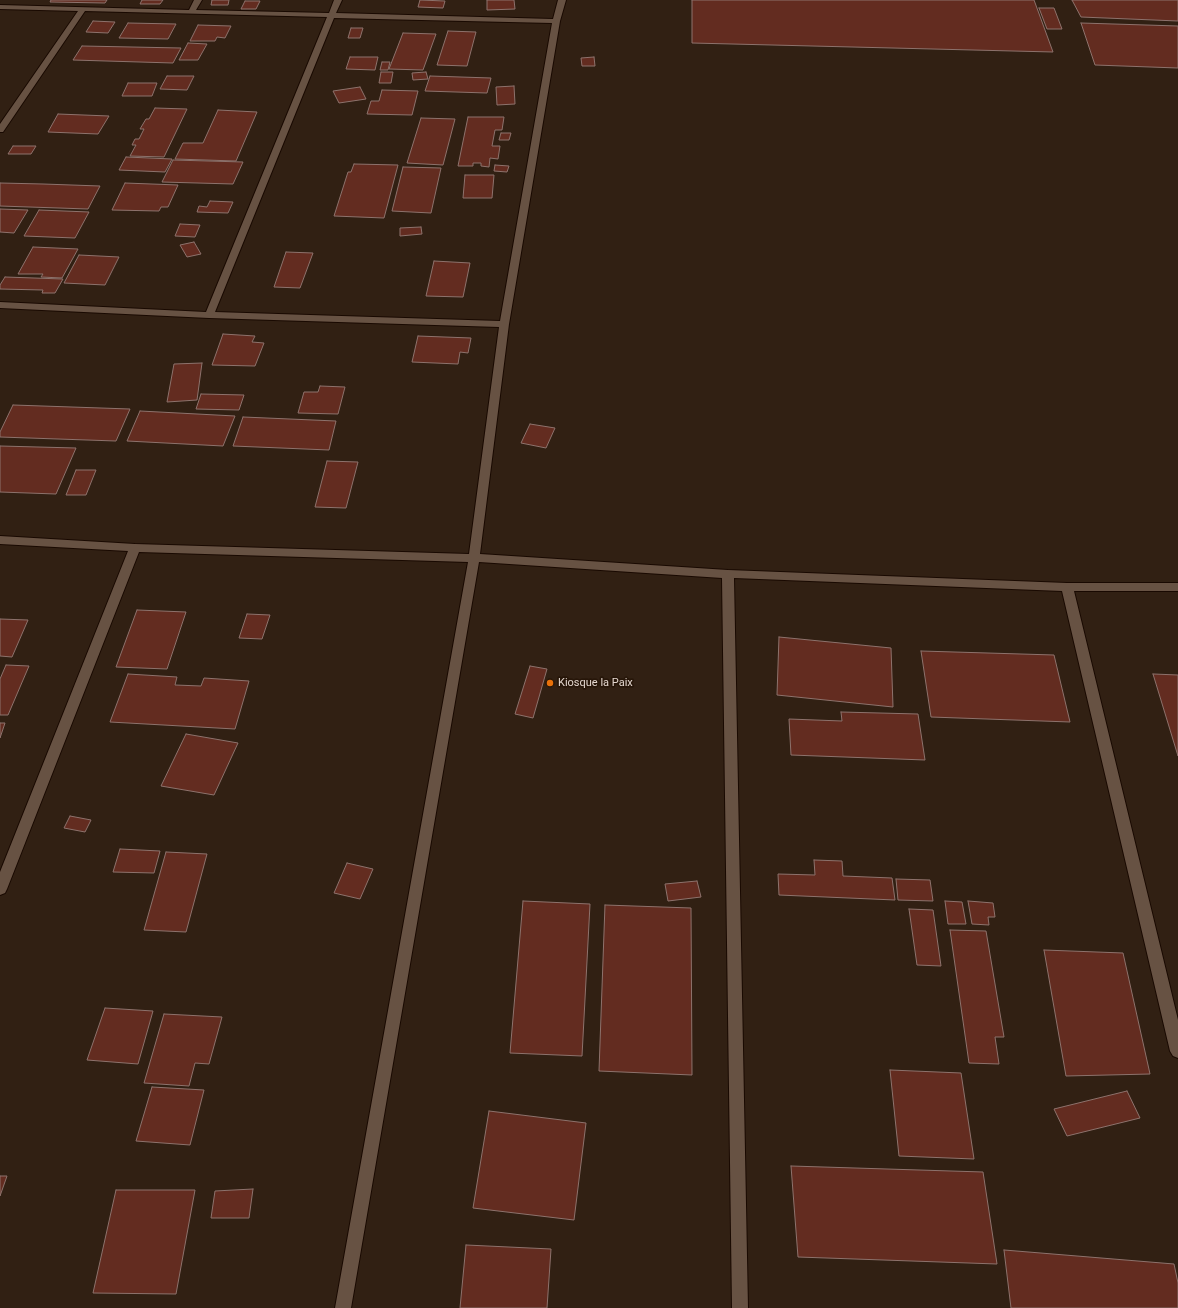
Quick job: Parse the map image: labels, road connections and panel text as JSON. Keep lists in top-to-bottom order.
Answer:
{
  "places": ["Kiosque la Paix"]
}
